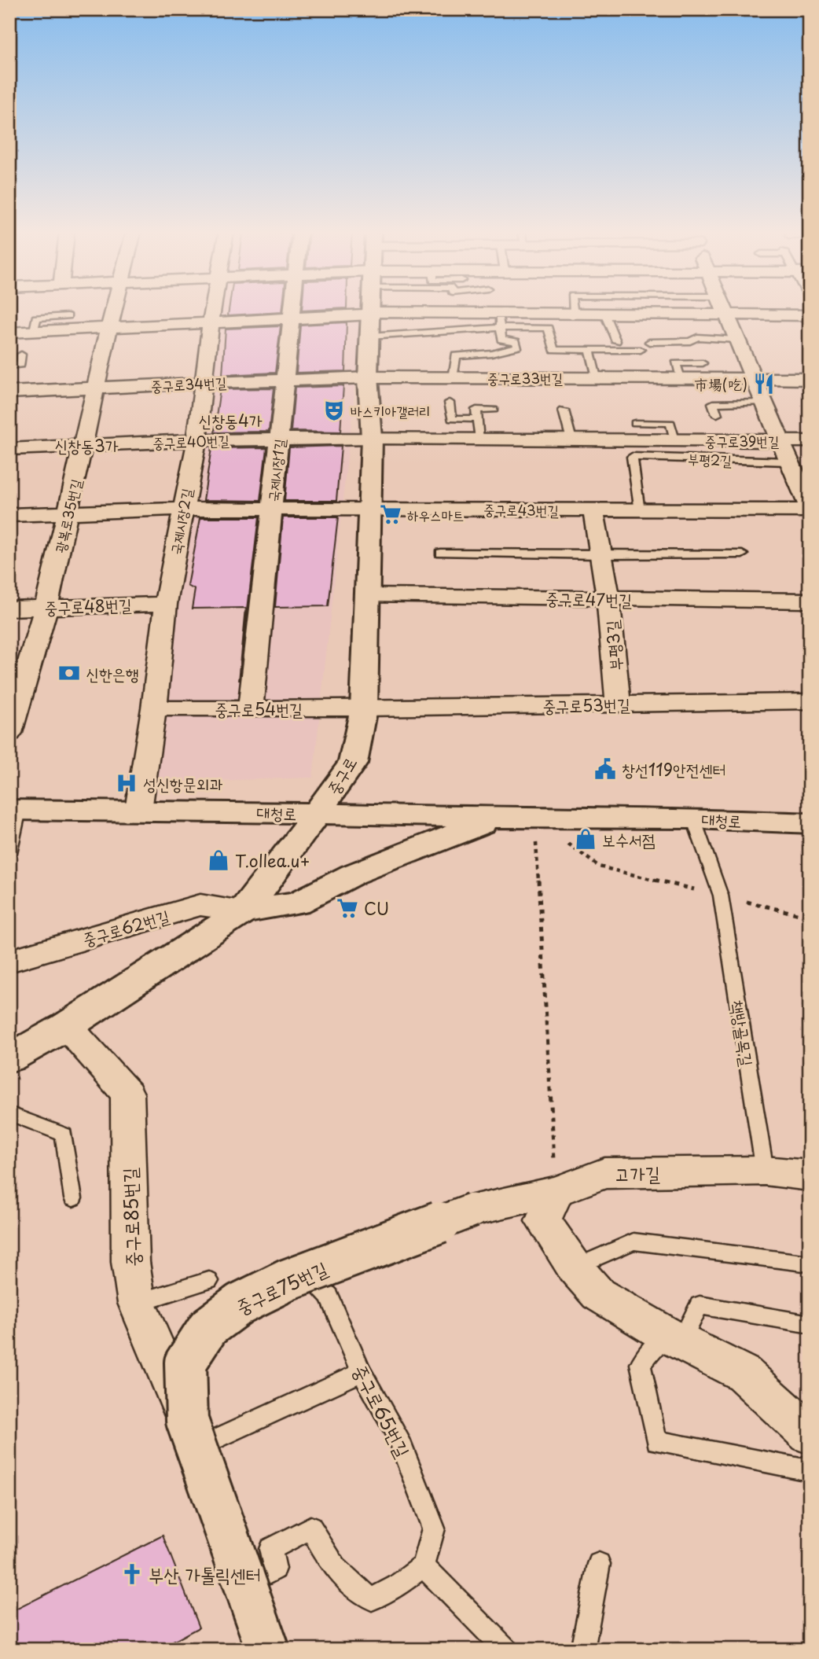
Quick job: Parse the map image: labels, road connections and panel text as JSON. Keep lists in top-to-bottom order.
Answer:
{
  "streets": {
    "main road": ["중구로", "대청로"],
    "street": [
      "중구로33번길",
      "중구로34번길",
      "중구로39번길",
      "중구로40번길",
      "국제시장1길",
      "중구로43번길",
      "광복로35번길",
      "국제시장2길",
      "중구로47번길",
      "중구로48번길",
      "부평3길",
      "중구로53번길",
      "중구로54번길",
      "중구로62번길",
      "고가길",
      "중구로85번길",
      "중구로75번길"
    ],
    "lane": ["부평2길", "책방골목길", "중구로65번길"]
  },
  "crossings": [
    ["중구로33번길", "중구로34번길"],
    ["중구로33번길", "중구로"],
    ["중구로34번길", "국제시장1길"],
    ["중구로34번길", "광복로35번길"],
    ["중구로34번길", "국제시장2길"],
    ["중구로34번길", "중구로"],
    ["중구로39번길", "중구로40번길"],
    ["중구로39번길", "중구로"],
    ["중구로40번길", "국제시장1길"],
    ["중구로40번길", "광복로35번길"],
    ["중구로40번길", "국제시장2길"],
    ["중구로40번길", "중구로"],
    ["부평2길", "중구로43번길"],
    ["국제시장1길", "중구로43번길"],
    ["국제시장1길", "중구로54번길"],
    ["중구로43번길", "광복로35번길"],
    ["중구로43번길", "국제시장2길"],
    ["중구로43번길", "부평3길"],
    ["중구로43번길", "중구로"],
    ["광복로35번길", "중구로48번길"],
    ["국제시장2길", "중구로48번길"],
    ["국제시장2길", "중구로54번길"],
    ["국제시장2길", "대청로"],
    ["중구로47번길", "부평3길"],
    ["중구로47번길", "중구로"],
    ["부평3길", "중구로53번길"],
    ["중구로53번길", "중구로54번길"],
    ["중구로53번길", "중구로"],
    ["중구로54번길", "중구로"],
    ["중구로", "대청로"],
    ["중구로", "중구로62번길"],
    ["중구로", "중구로85번길"],
    ["대청로", "책방골목길"],
    ["책방골목길", "고가길"],
    ["고가길", "중구로75번길"],
    ["중구로85번길", "중구로75번길"]
  ],
  "districts": ["신창동4가", "신창동3가"],
  "places": {
    "restaurant": ["市場(吃)"],
    "theatre": ["바스키아갤러리"],
    "supermarket": ["하우스마트", "CU"],
    "bank": ["신한은행"],
    "public building": ["창선119안전센터"],
    "hospital": ["성신항문외과"],
    "shop": ["보수서점", "T.ollea.u+"],
    "church": ["부산 가톨릭센터"]
  }
}
